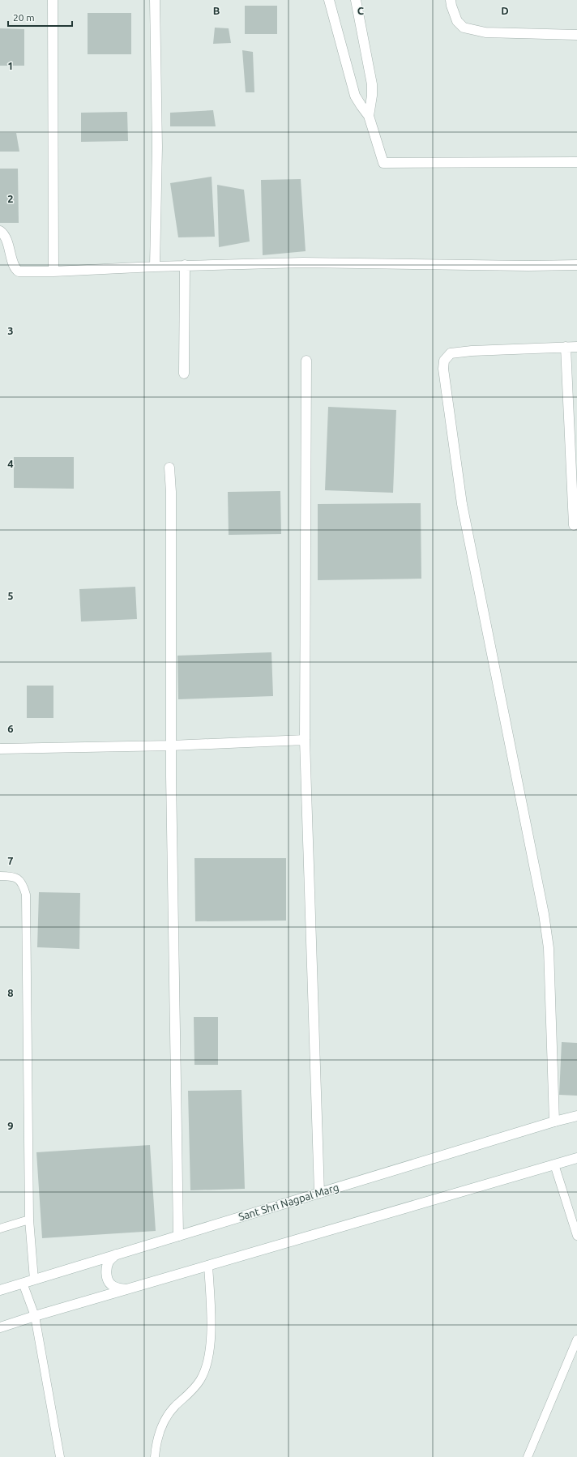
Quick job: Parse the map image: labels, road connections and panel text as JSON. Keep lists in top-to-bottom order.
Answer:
{
  "streets": {
    "street": ["Sant Shri Nagpal Marg"]
  },
  "scale_bar": "20 m",
  "grid": {
    "columns": ["B", "C", "D"],
    "rows": [
      "1",
      "2",
      "3",
      "4",
      "5",
      "6",
      "7",
      "8",
      "9"
    ]
  }
}
